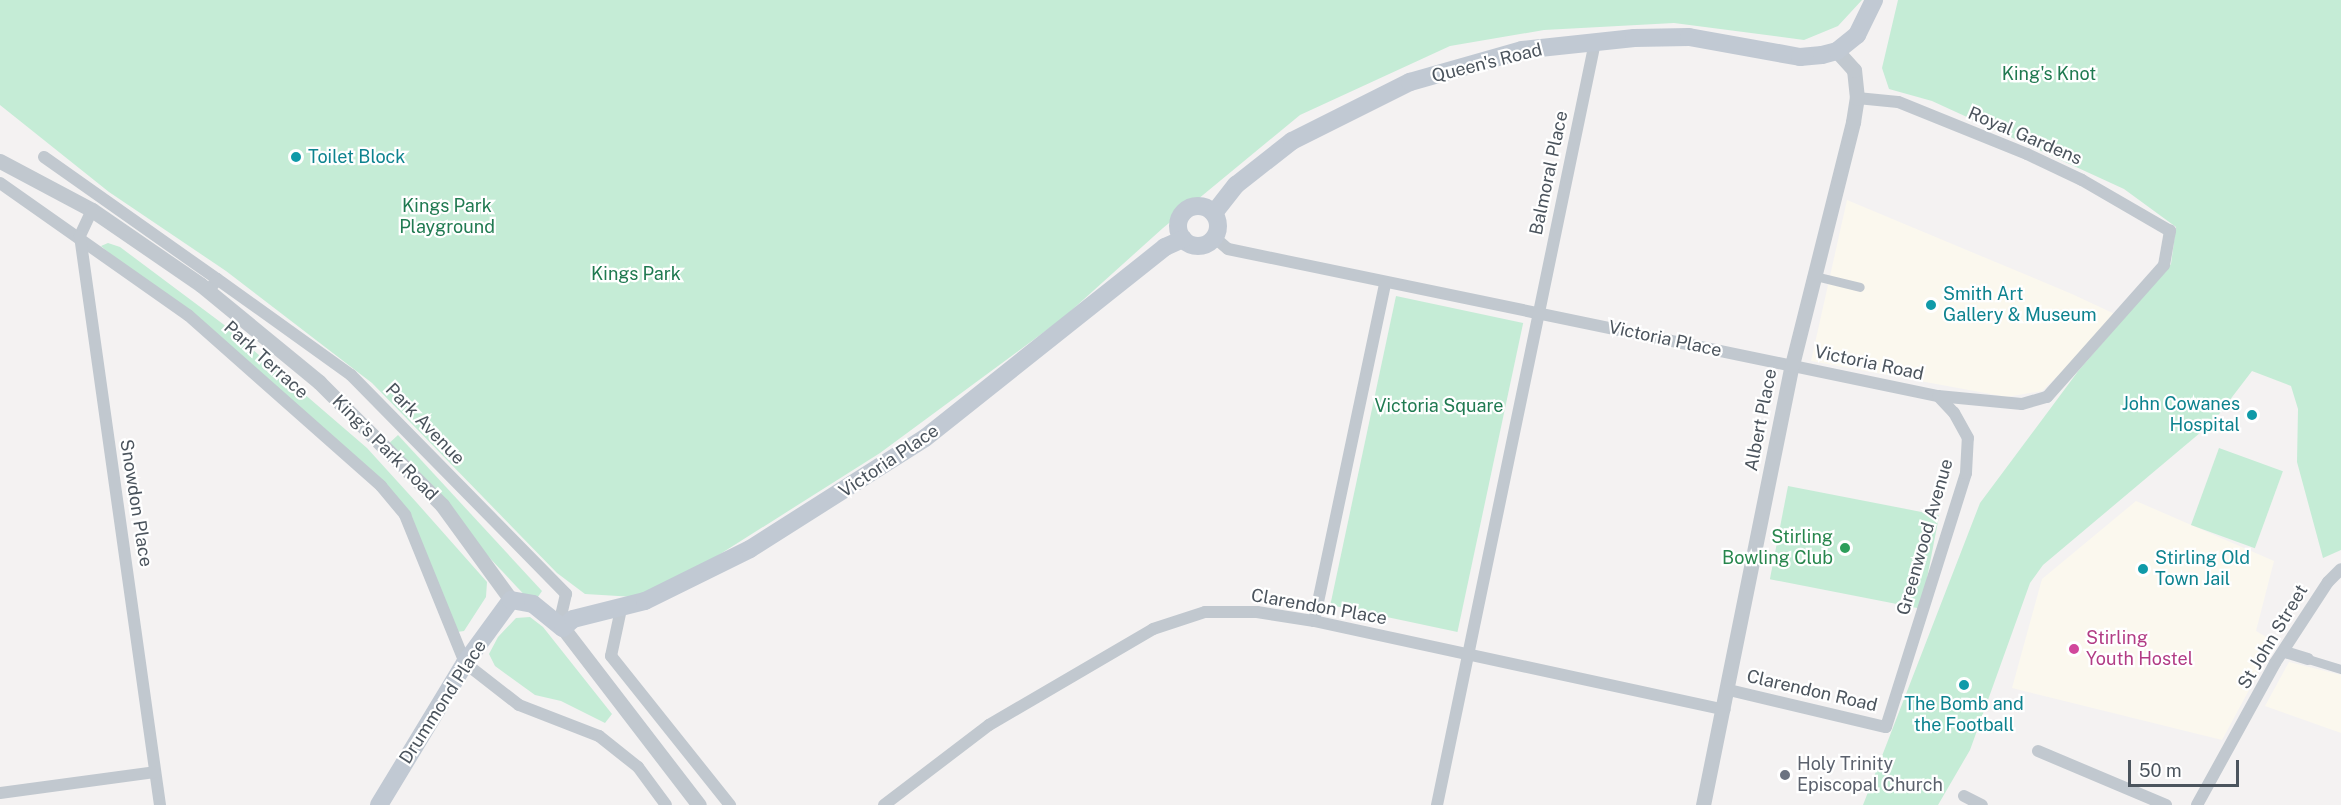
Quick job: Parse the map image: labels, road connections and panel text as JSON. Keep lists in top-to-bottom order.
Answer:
{
  "streets": {
    "main road": ["Queen's Road", "Victoria Place", "Drummond Place"],
    "street": [
      "Royal Gardens",
      "Balmoral Place",
      "Park Terrace",
      "Victoria Road",
      "Albert Place",
      "Park Avenue",
      "King's Park Road",
      "Snowdon Place",
      "Greenwood Avenue",
      "Clarendon Place",
      "St John Street",
      "Clarendon Road"
    ]
  },
  "crossings": [
    ["Queen's Road", "Balmoral Place"],
    ["Queen's Road", "Victoria Place"],
    ["Queen's Road", "Albert Place"],
    ["Royal Gardens", "Victoria Road"],
    ["Royal Gardens", "Albert Place"],
    ["Royal Gardens", "Greenwood Avenue"],
    ["Balmoral Place", "Victoria Place"],
    ["Victoria Place", "Victoria Road"],
    ["Victoria Place", "Albert Place"],
    ["Victoria Place", "Park Avenue"],
    ["Park Terrace", "Snowdon Place"],
    ["Park Terrace", "Drummond Place"],
    ["Victoria Road", "Albert Place"],
    ["Victoria Road", "Greenwood Avenue"],
    ["Albert Place", "Clarendon Place"],
    ["Albert Place", "Clarendon Road"],
    ["Park Avenue", "King's Park Road"],
    ["King's Park Road", "Drummond Place"],
    ["Greenwood Avenue", "Clarendon Road"]
  ],
  "parks": [
    "King's Knot",
    "Kings Park Playground",
    "Kings Park",
    "Victoria Square"
  ],
  "places": [
    "Toilet Block",
    "Smith Art Gallery & Museum",
    "John Cowanes Hospital",
    "Stirling Bowling Club",
    "Stirling Old Town Jail",
    "Stirling Youth Hostel",
    "The Bomb and the Football",
    "Holy Trinity Episcopal Church"
  ],
  "scale_bar": "50 m"
}
